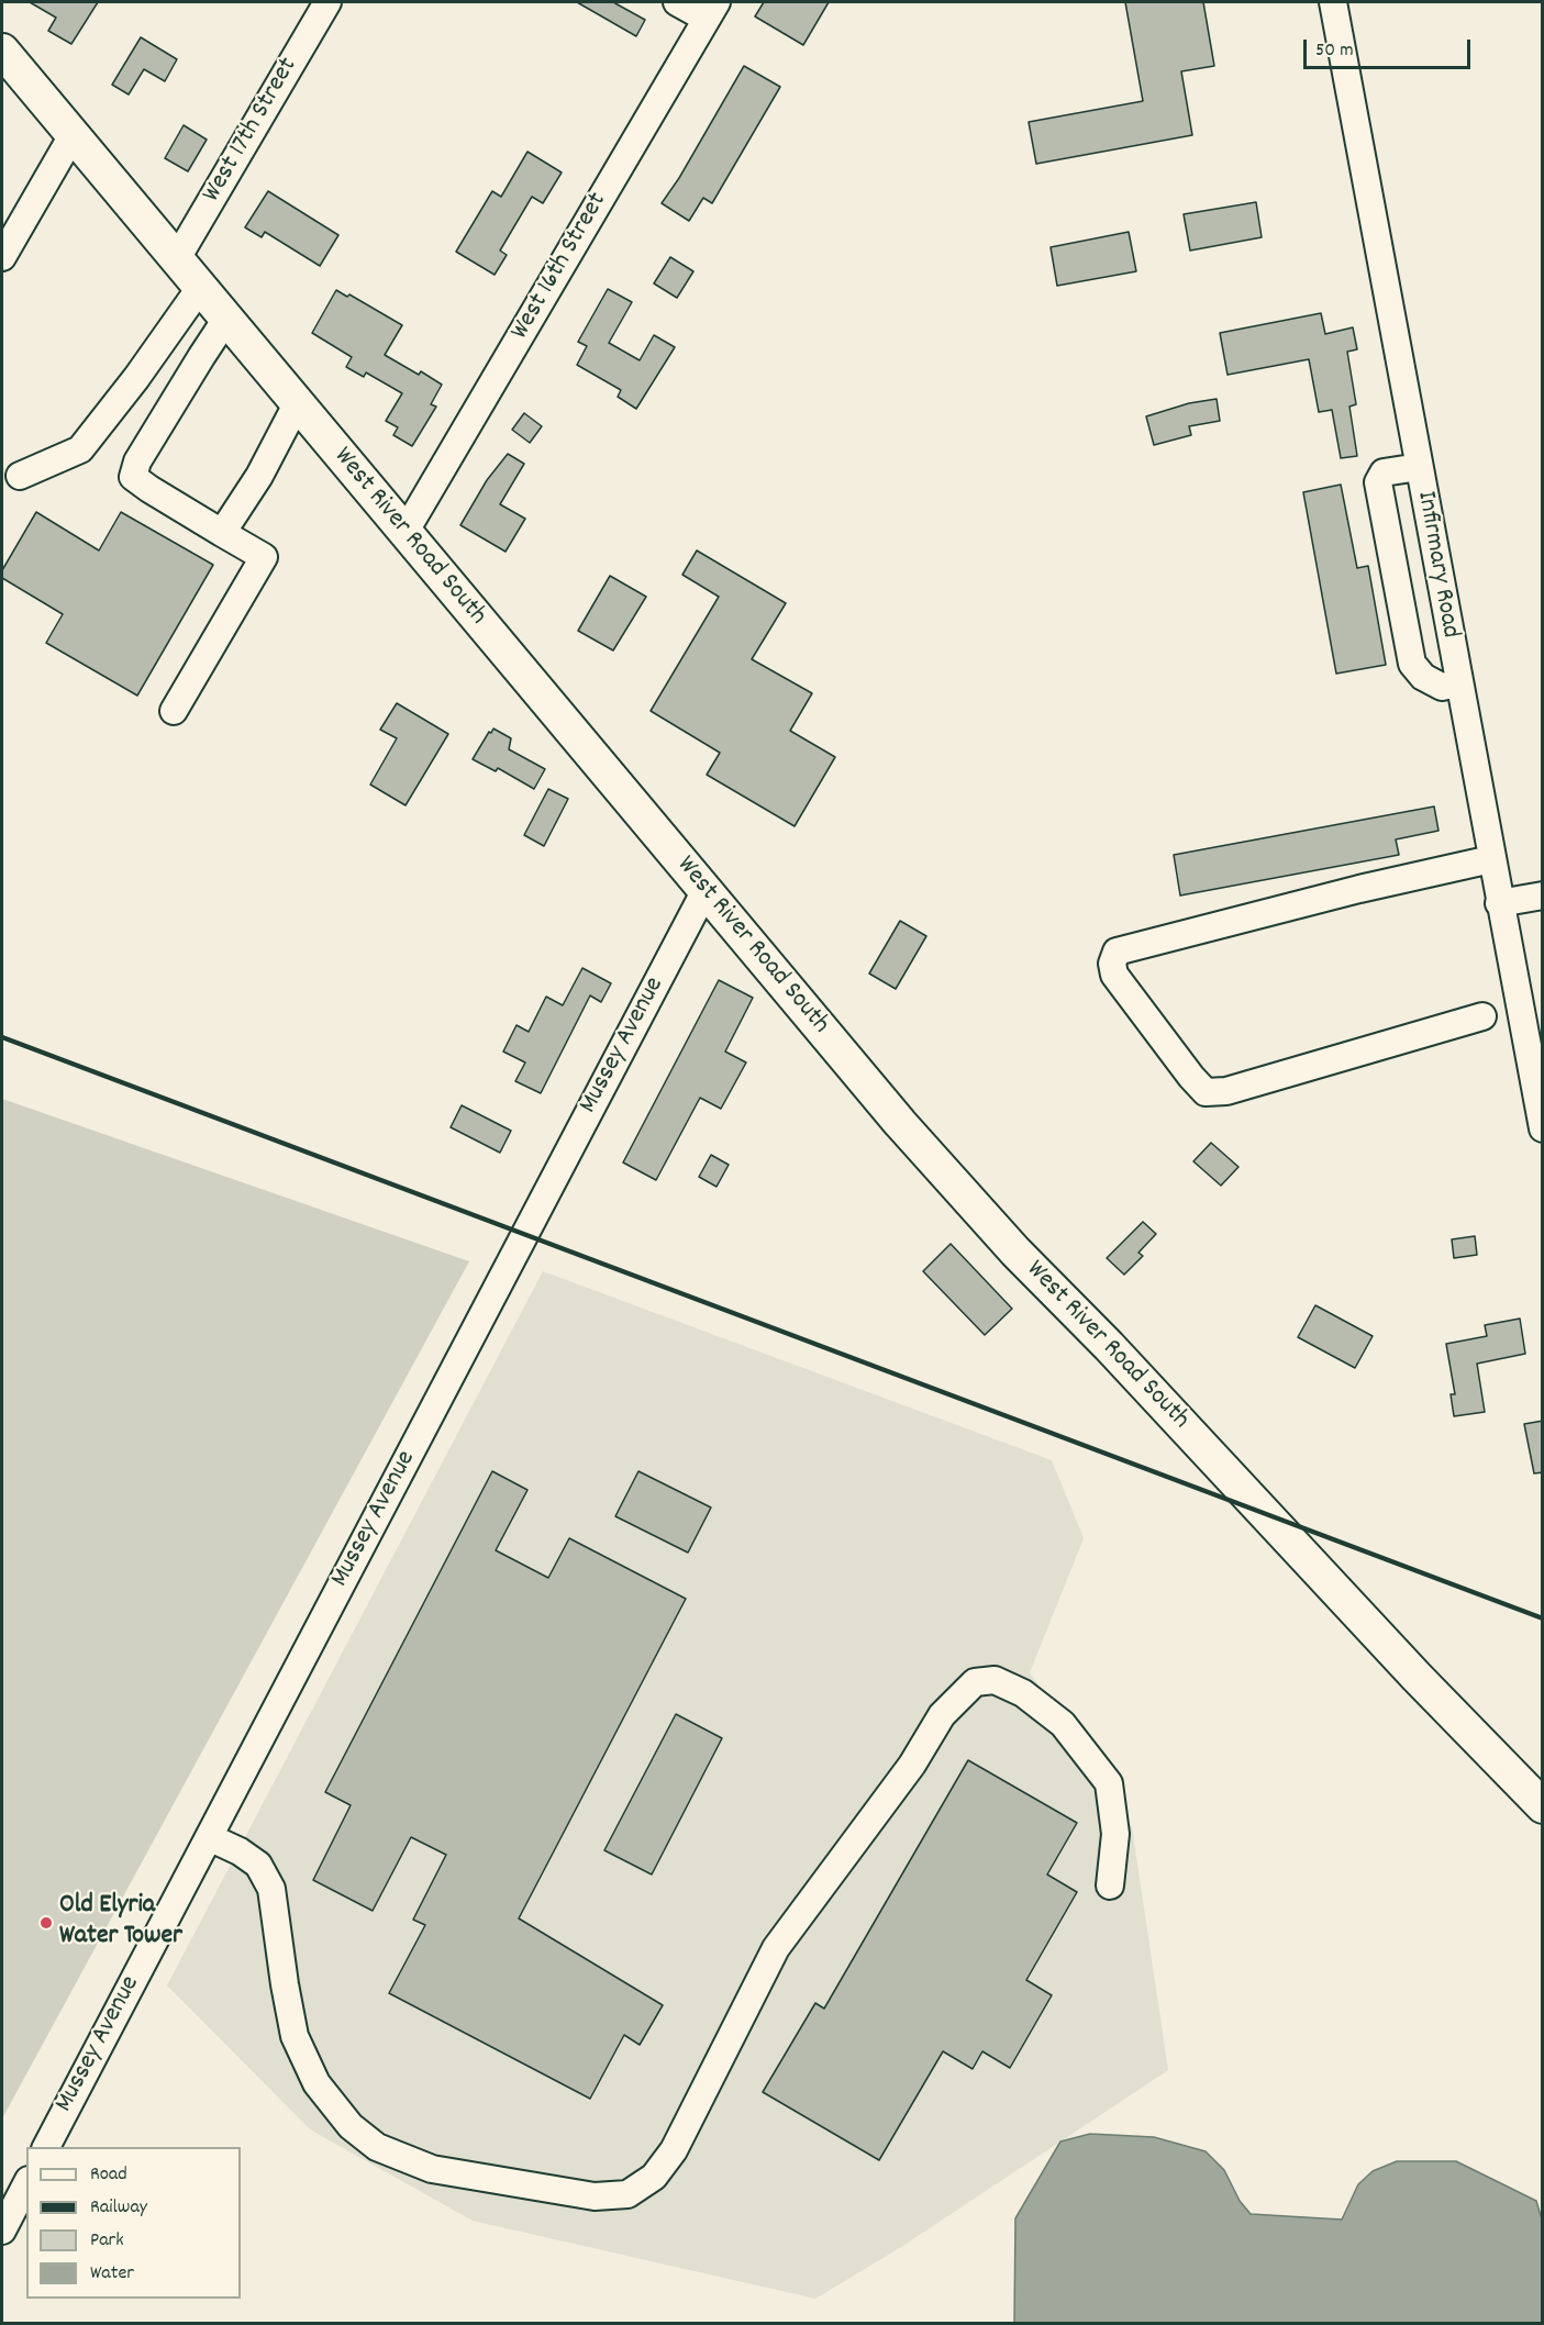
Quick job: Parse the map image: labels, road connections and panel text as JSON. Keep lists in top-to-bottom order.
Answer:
{
  "streets": {
    "main road": ["West River Road South"],
    "street": [
      "West 17th Street",
      "West 16th Street",
      "Infirmary Road",
      "Mussey Avenue"
    ]
  },
  "crossings": [
    ["West 17th Street", "West River Road South"],
    ["West 16th Street", "West River Road South"],
    ["West River Road South", "Mussey Avenue"]
  ],
  "places": ["Old Elyria Water Tower"],
  "legend": [
    "Road",
    "Railway",
    "Park",
    "Water"
  ],
  "scale_bar": "50 m"
}
